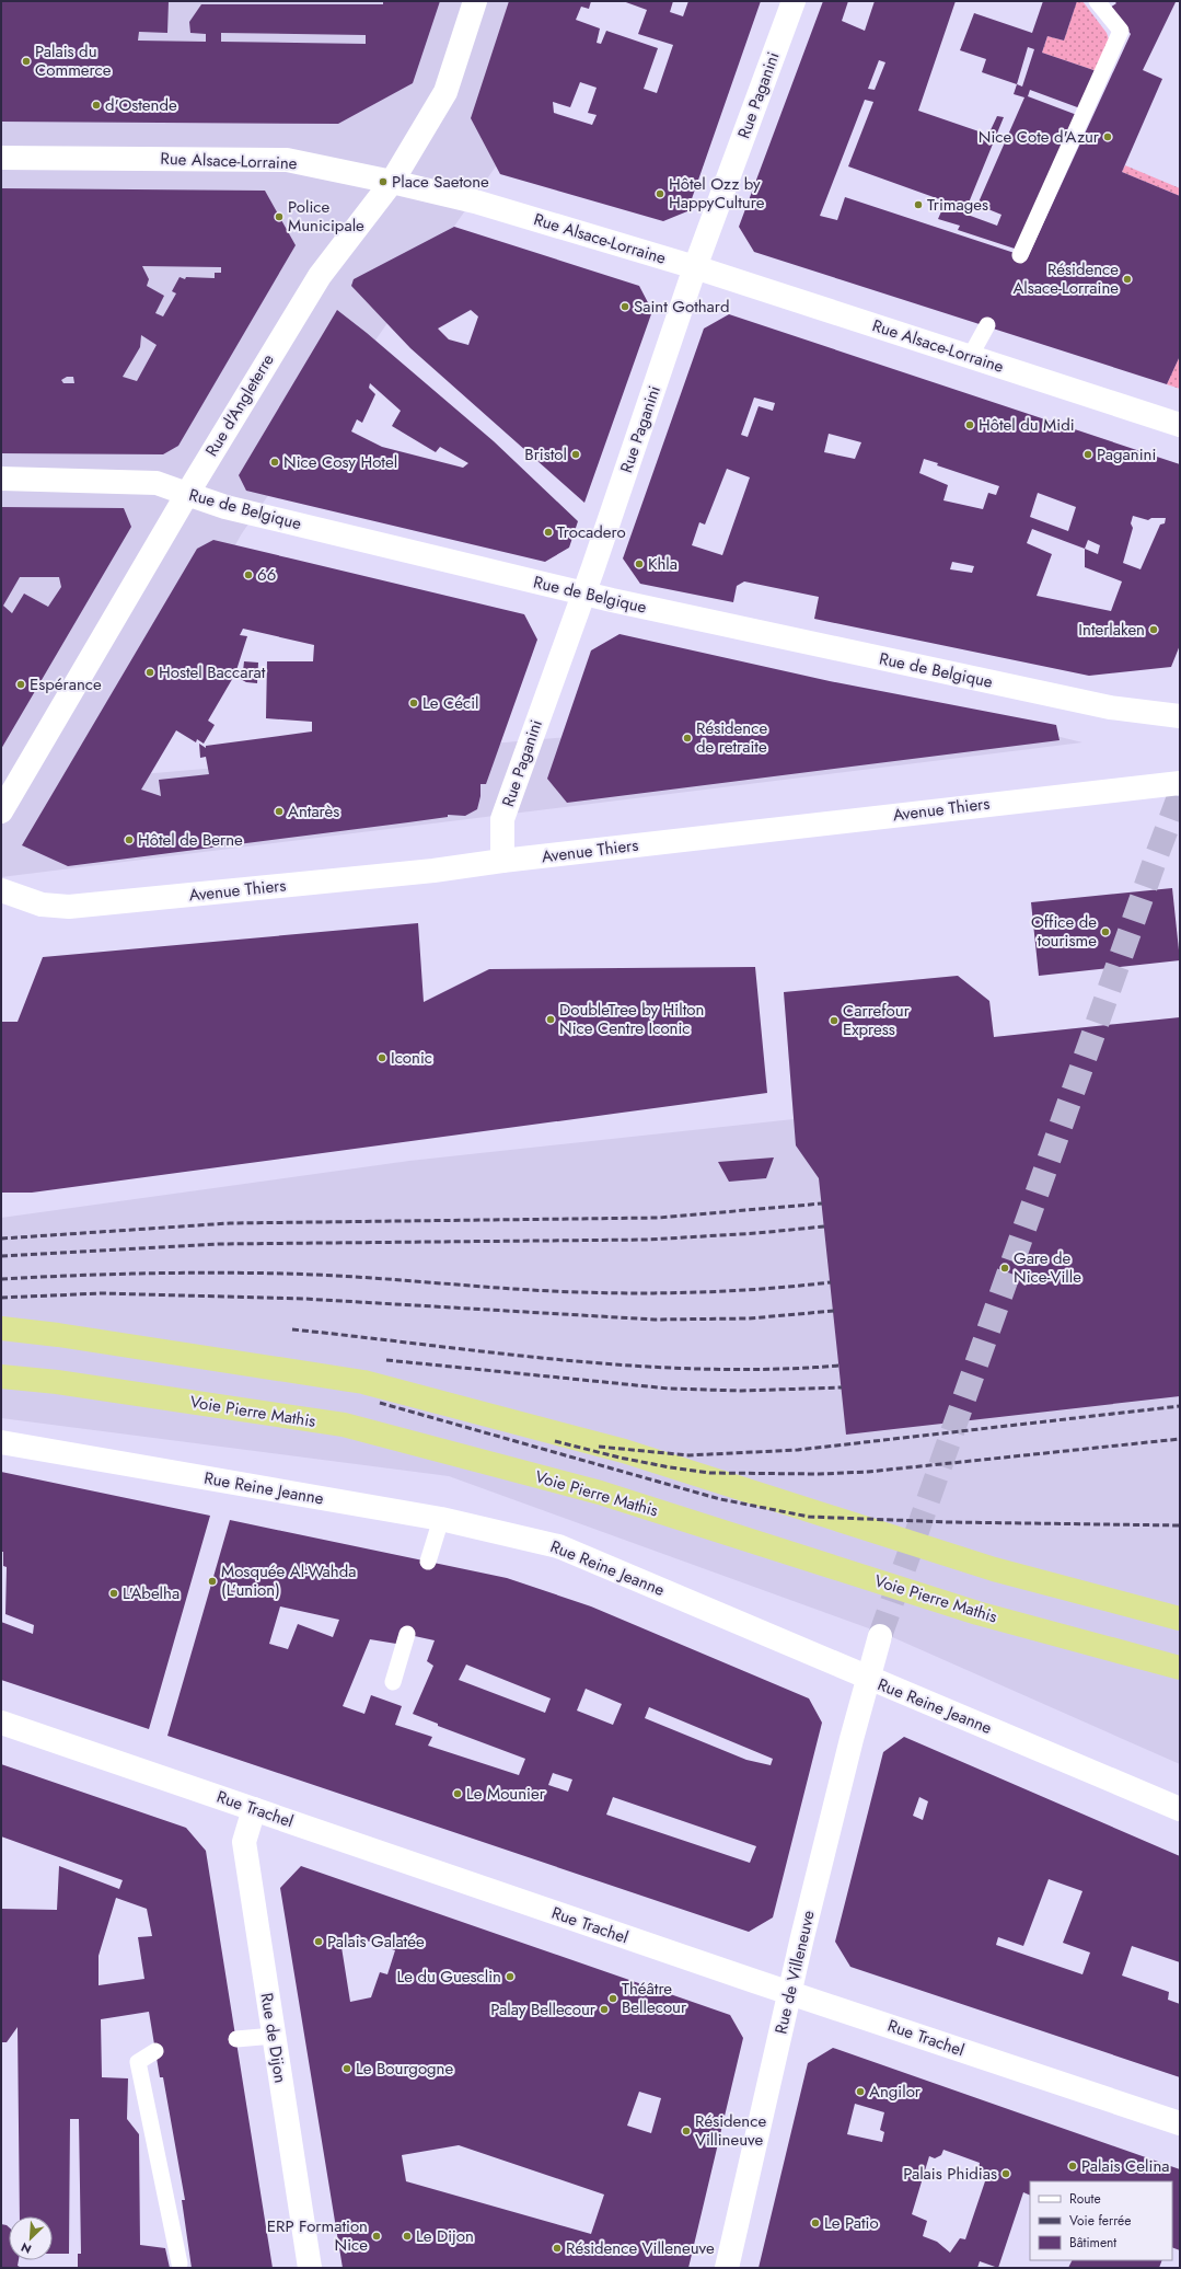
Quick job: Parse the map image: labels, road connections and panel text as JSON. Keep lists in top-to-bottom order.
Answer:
{
  "streets": {
    "highway": ["Voie Pierre Mathis"],
    "street": [
      "Rue Paganini",
      "Rue Alsace-Lorraine",
      "Rue d'Angleterre",
      "Rue de Belgique",
      "Avenue Thiers",
      "Rue Reine Jeanne",
      "Rue Trachel",
      "Rue de Villeneuve",
      "Rue de Dijon"
    ]
  },
  "crossings": [
    ["Rue Paganini", "Rue Alsace-Lorraine"],
    ["Rue Paganini", "Rue de Belgique"],
    ["Rue Paganini", "Avenue Thiers"],
    ["Rue Alsace-Lorraine", "Rue d'Angleterre"],
    ["Rue d'Angleterre", "Rue de Belgique"],
    ["Rue Reine Jeanne", "Rue de Villeneuve"],
    ["Rue Trachel", "Rue de Villeneuve"],
    ["Rue Trachel", "Rue de Dijon"]
  ],
  "places": [
    "Palais du Commerce",
    "d'Ostende",
    "Nice Cote d'Azur",
    "Place Saetone",
    "Hôtel Ozz by HappyCulture",
    "Trimages",
    "Police Municipale",
    "Résidence Alsace-Lorraine",
    "Saint Gothard",
    "Hôtel du Midi",
    "Bristol",
    "Paganini",
    "Nice Cosy Hotel",
    "Trocadero",
    "Khla",
    "66",
    "Interlaken",
    "Hostel Baccarat",
    "Espérance",
    "Le Cécil",
    "Résidence de retraite",
    "Antarès",
    "Hôtel de Berne",
    "Office de tourisme",
    "DoubleTree by Hilton Nice Centre Iconic",
    "Carrefour Express",
    "Iconic",
    "Gare de Nice-Ville",
    "Mosquée Al-Wahda (L’union)",
    "L'Abelha",
    "Le Mounier",
    "Palais Galatée",
    "Le du Guesclin",
    "Théâtre Bellecour",
    "Palay Bellecour",
    "Le Bourgogne",
    "Angilor",
    "Résidence Villineuve",
    "Palais Celina",
    "Palais Phidias",
    "Le Patio",
    "ERP Formation Nice",
    "Le Dijon",
    "Résidence Villeneuve"
  ],
  "legend": ["Route", "Voie ferrée", "Bâtiment"],
  "north": "bottom left"
}
